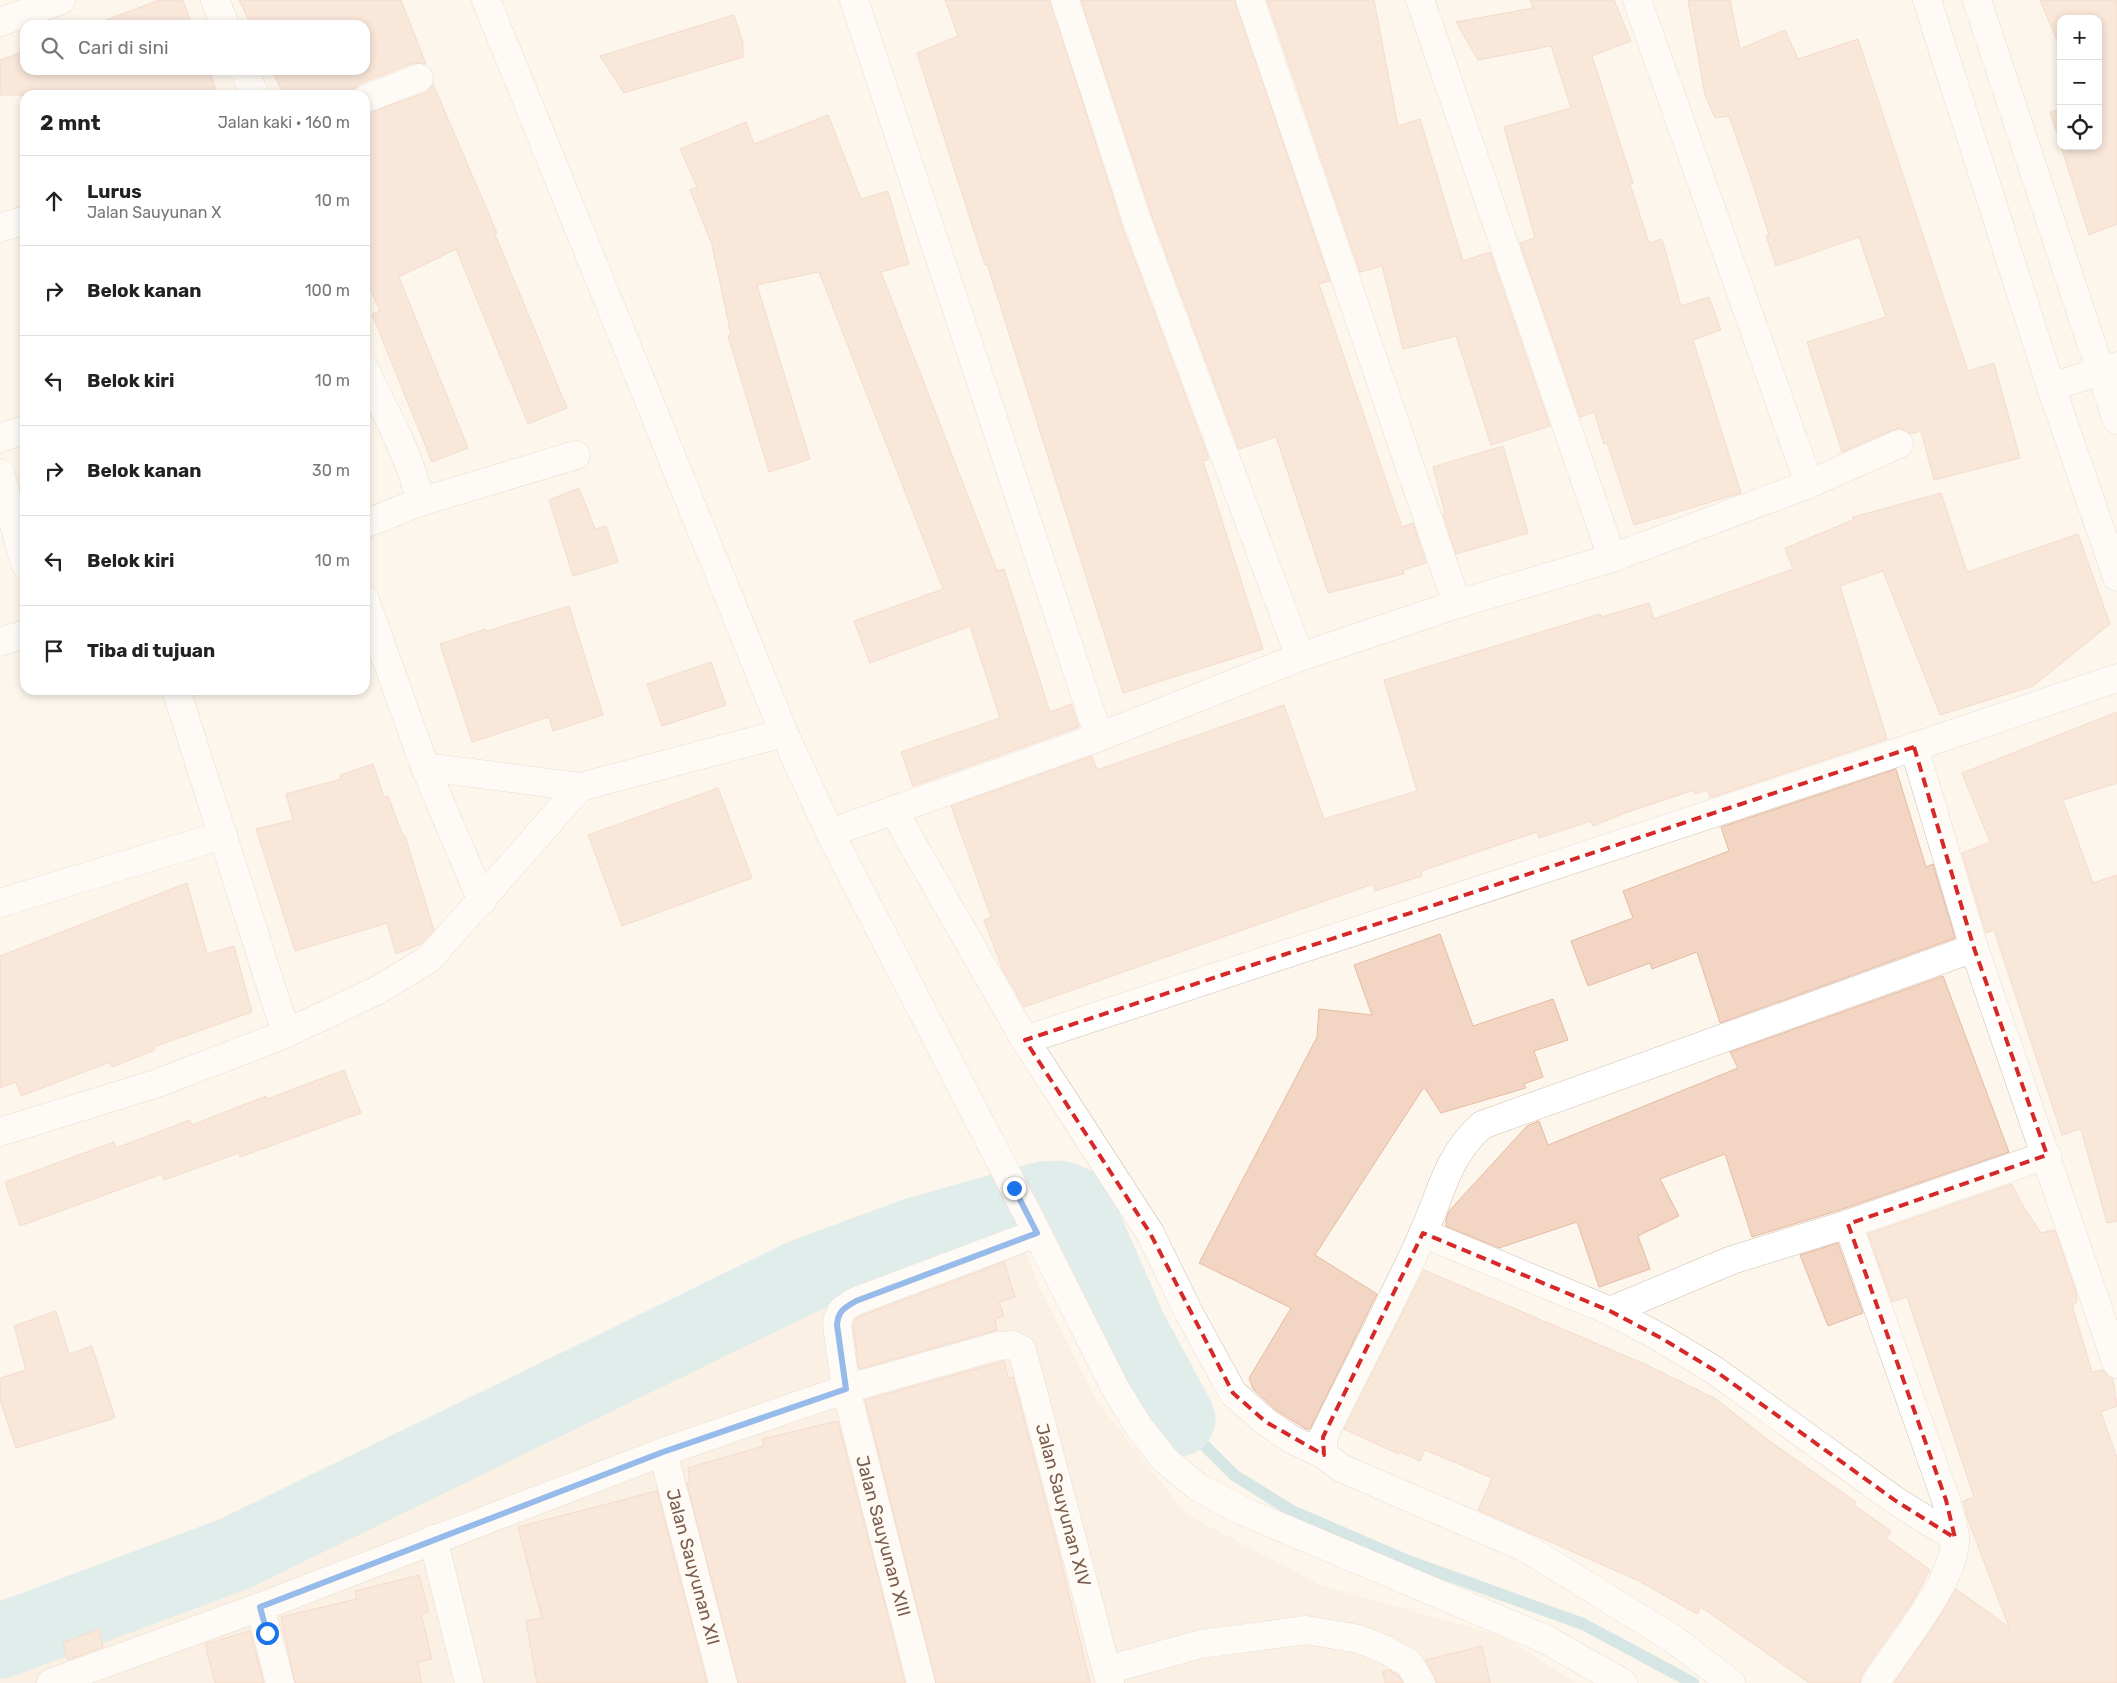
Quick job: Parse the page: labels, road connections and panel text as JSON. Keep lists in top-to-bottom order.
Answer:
{
  "streets": {
    "street": ["Jalan Sauyunan XIV", "Jalan Sauyunan XIII", "Jalan Sauyunan XII"]
  },
  "crossings": [
    ["Jalan Sauyunan XIV", "Jalan Sauyunan XIII"]
  ],
  "page": {
    "map_buttons": ["+", "−"],
    "search": "Cari di sini",
    "heading": ["2 mnt", "Jalan kaki · 160 m"],
    "list": [
      ["Lurus", "Jalan Sauyunan X", "10 m"],
      ["Belok kanan", "100 m"],
      ["Belok kiri", "10 m"],
      ["Belok kanan", "30 m"],
      ["Belok kiri", "10 m"],
      "Tiba di tujuan"
    ]
  }
}
